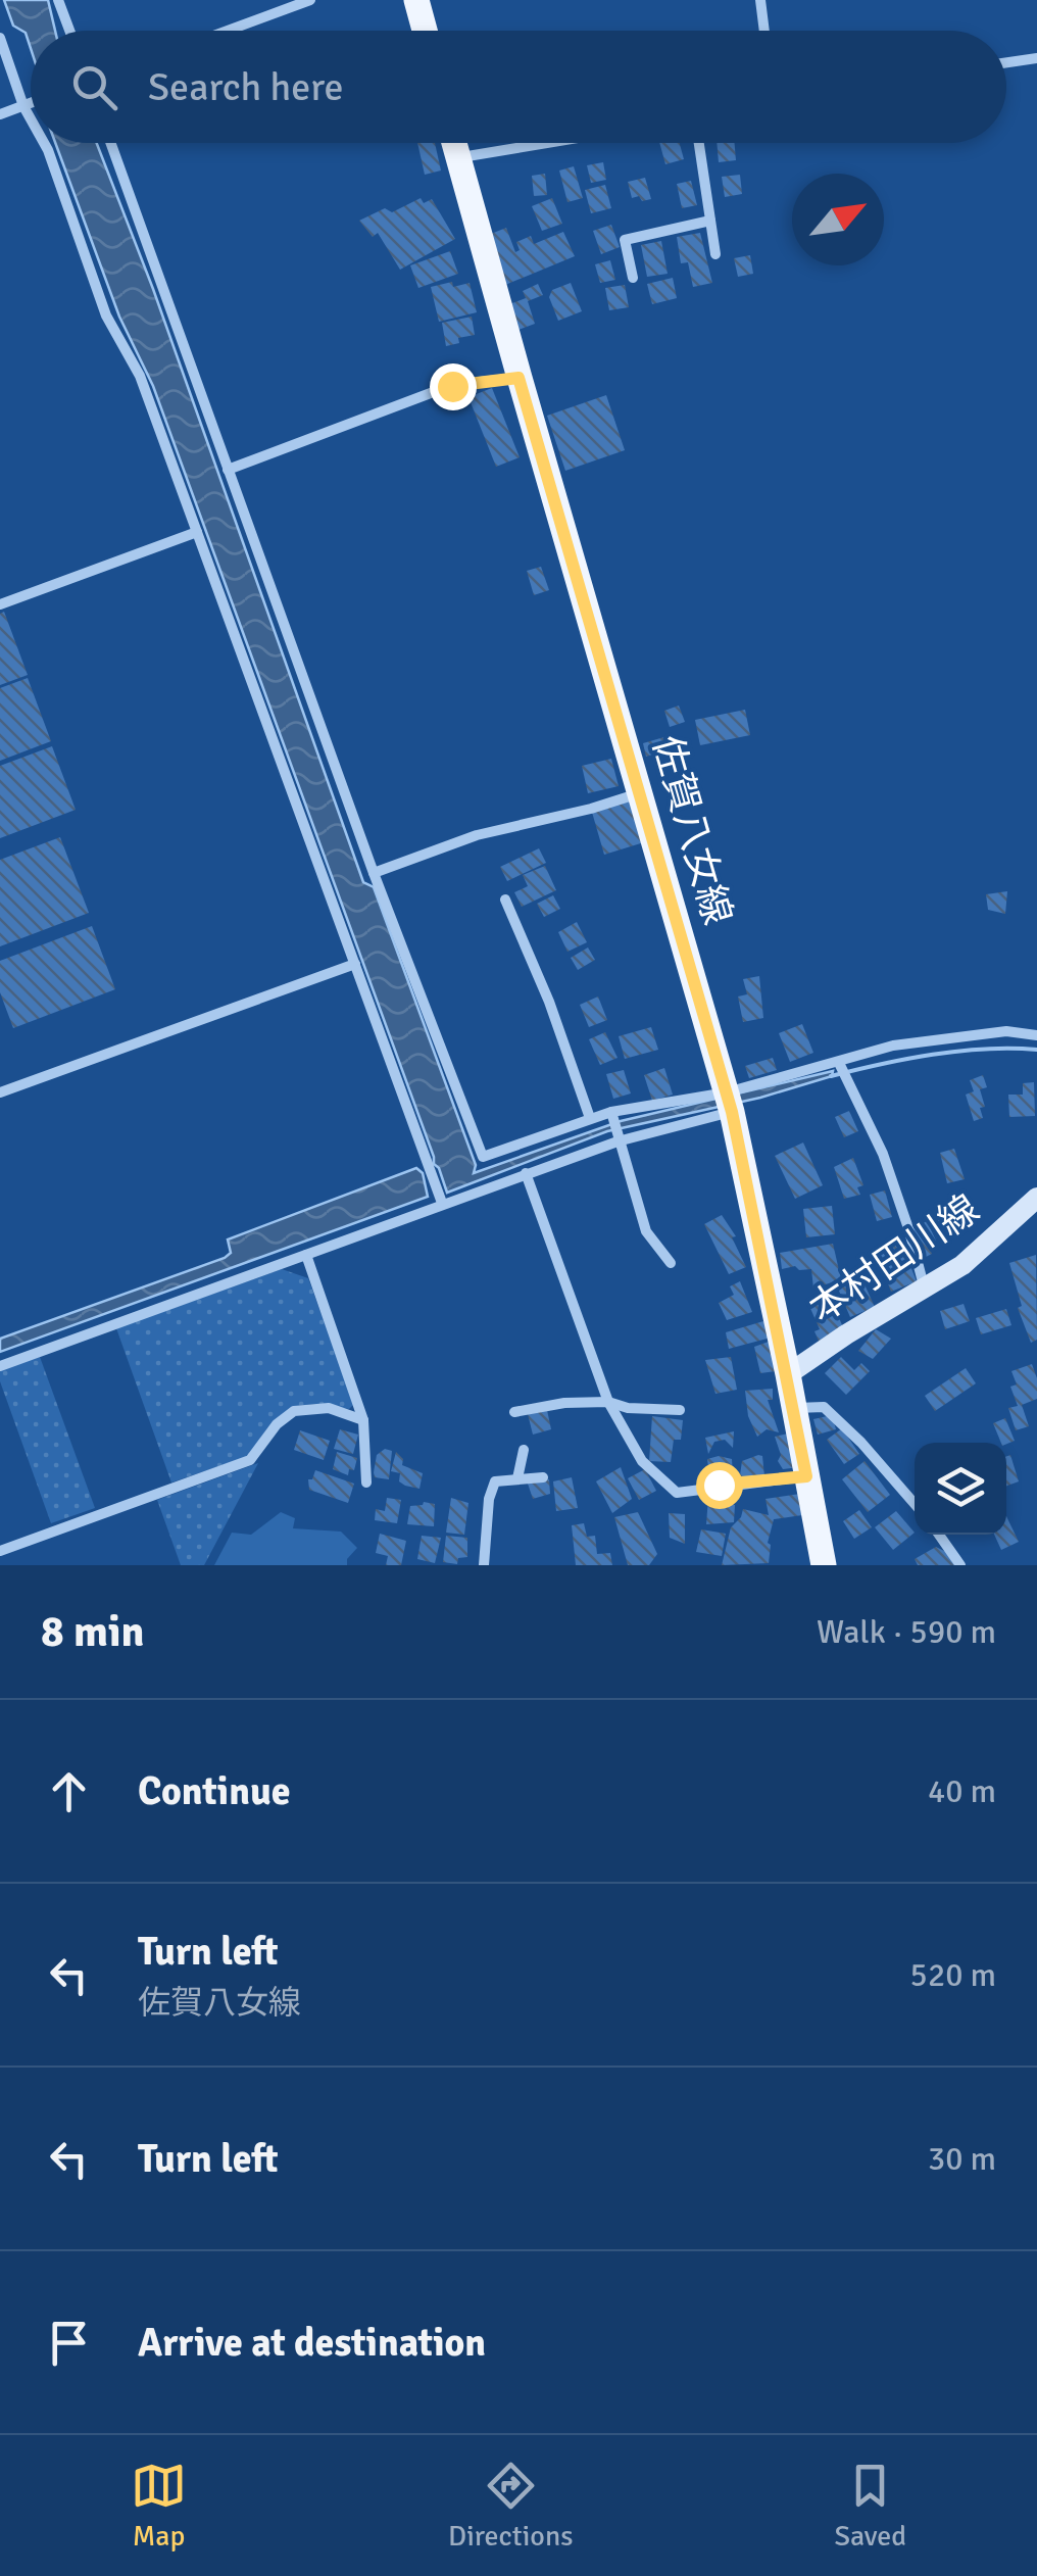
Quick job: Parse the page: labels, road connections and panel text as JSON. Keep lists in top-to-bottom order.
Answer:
{
  "streets": {
    "main road": ["佐賀八女線", "本村田川線"]
  },
  "crossings": [
    ["佐賀八女線", "本村田川線"]
  ],
  "north": "top right",
  "page": {
    "search": "Search here",
    "heading": ["8 min", "Walk · 590 m"],
    "list": [
      ["Continue", "40 m"],
      ["Turn left", "佐賀八女線", "520 m"],
      ["Turn left", "30 m"],
      "Arrive at destination"
    ],
    "nav": ["Map", "Directions", "Saved"]
  }
}
